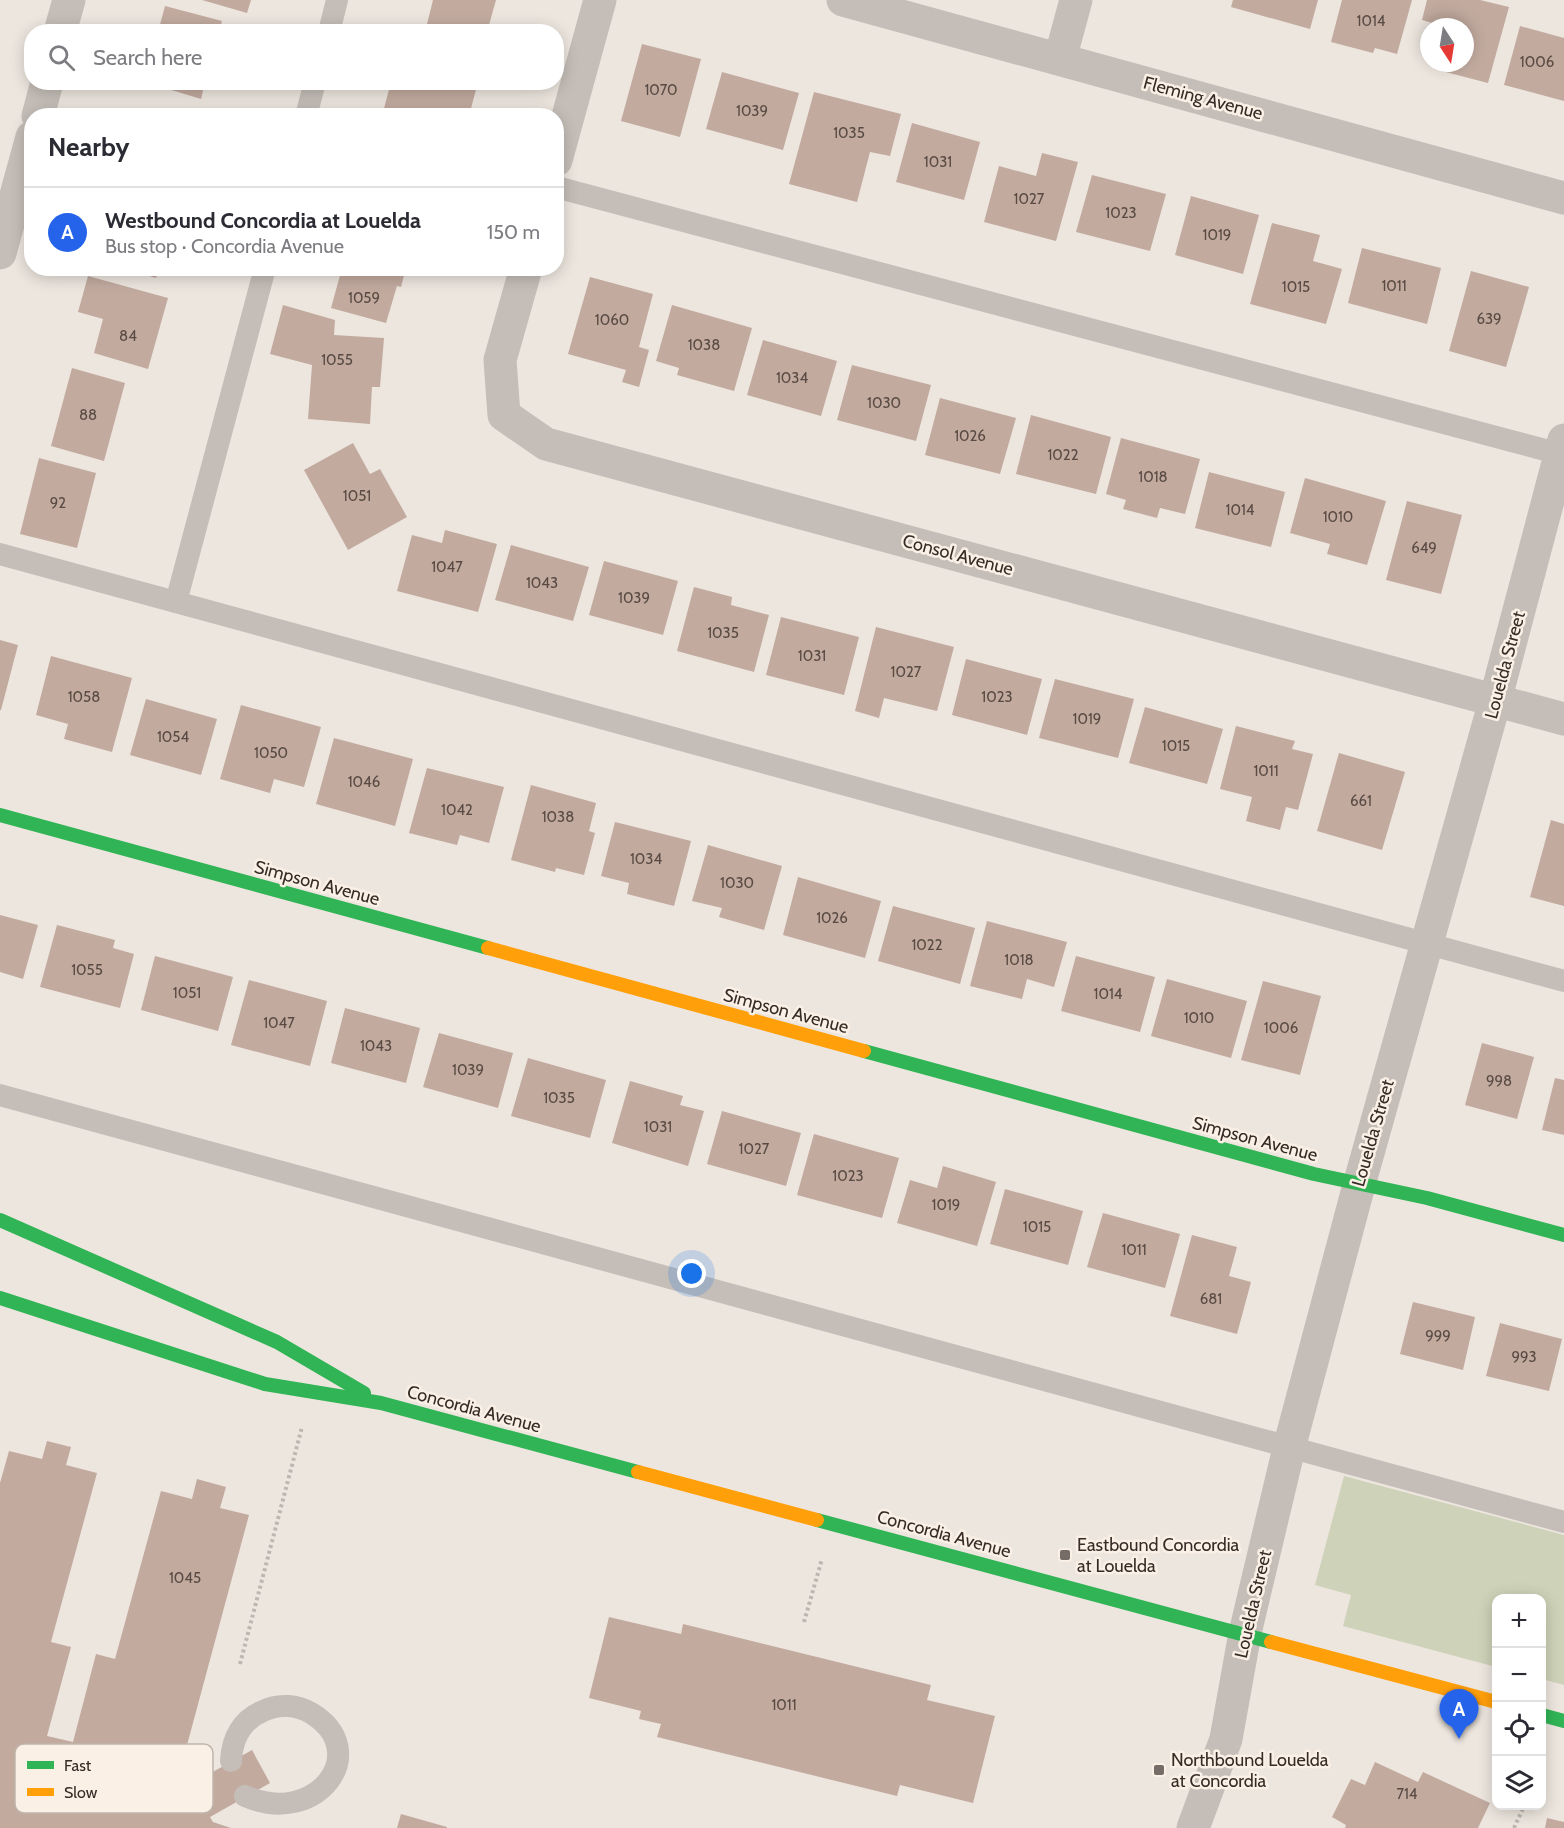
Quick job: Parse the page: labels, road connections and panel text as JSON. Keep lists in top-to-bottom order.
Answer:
{
  "streets": {
    "main road": ["Simpson Avenue", "Concordia Avenue"],
    "street": ["Fleming Avenue", "Consol Avenue", "Louelda Street"]
  },
  "crossings": [
    ["Consol Avenue", "Louelda Street"],
    ["Louelda Street", "Simpson Avenue"],
    ["Louelda Street", "Concordia Avenue"]
  ],
  "places": {
    "transit": ["Eastbound Concordia at Louelda", "Northbound Louelda at Concordia"]
  },
  "house_numbers": [
    "1014",
    "1006",
    "1070",
    "1039",
    "1035",
    "1031",
    "1027",
    "1023",
    "1019",
    "1011",
    "1015",
    "1059",
    "639",
    "1060",
    "84",
    "1038",
    "1055",
    "1034",
    "1030",
    "88",
    "1026",
    "1022",
    "1018",
    "1051",
    "92",
    "1014",
    "1010",
    "649",
    "1047",
    "1043",
    "1039",
    "1035",
    "1031",
    "1027",
    "1058",
    "1023",
    "1019",
    "1054",
    "1015",
    "1050",
    "1011",
    "1046",
    "661",
    "1042",
    "1038",
    "1034",
    "1030",
    "1026",
    "1022",
    "1018",
    "1055",
    "1051",
    "1014",
    "1010",
    "1047",
    "1006",
    "1043",
    "1039",
    "998",
    "1035",
    "1031",
    "1027",
    "1023",
    "1019",
    "1015",
    "1011",
    "681",
    "999",
    "993",
    "1045",
    "1011",
    "714"
  ],
  "legend": ["Fast", "Slow"],
  "north": "bottom",
  "page": {
    "search": "Search here",
    "heading": "Nearby",
    "list": [
      {
        "mark": "A",
        "name": "Westbound Concordia at Louelda",
        "note": "Bus stop · Concordia Avenue",
        "value": "150 m"
      }
    ],
    "map_buttons": ["+", "−"],
    "pins": "A"
  }
}
